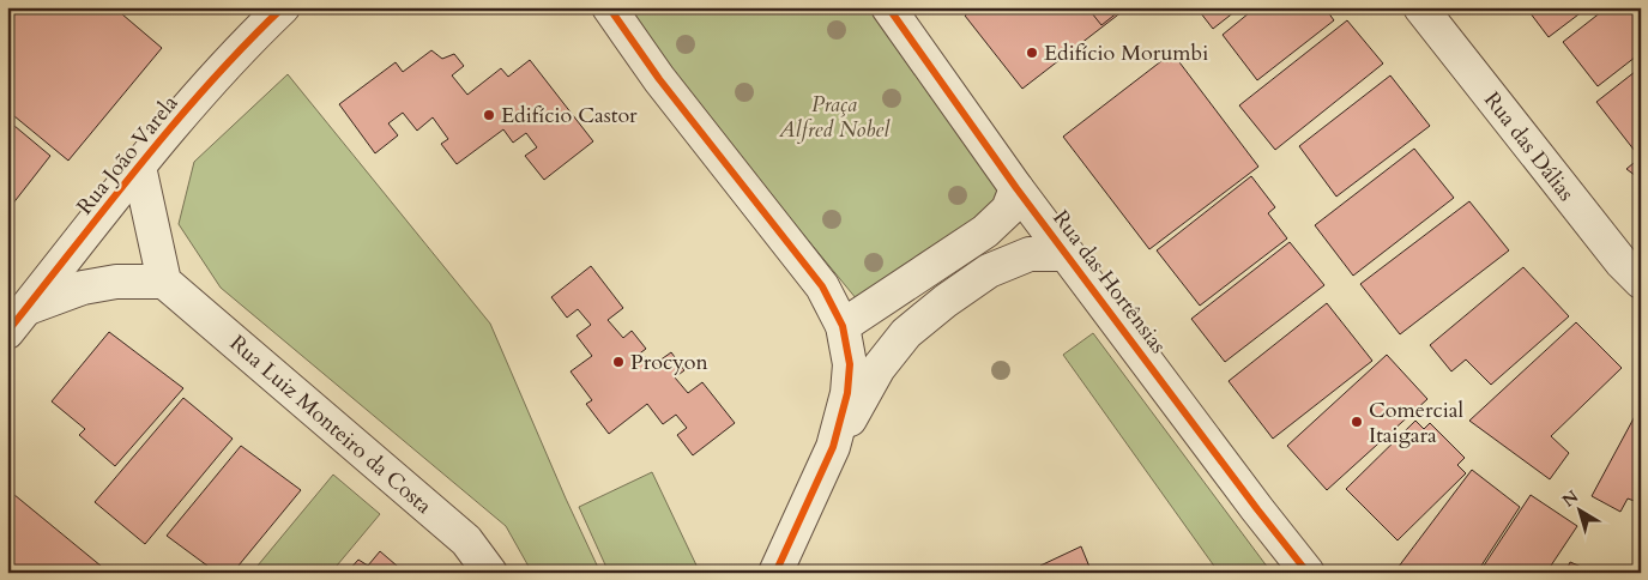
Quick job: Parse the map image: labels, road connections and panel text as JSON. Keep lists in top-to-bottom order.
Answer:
{
  "streets": {
    "street": [
      "Rua das Dálias",
      "Rua João Varela",
      "Rua das Hortênsias",
      "Rua Luiz Monteiro da Costa"
    ]
  },
  "parks": ["Praça Alfred Nobel"],
  "places": [
    "Edifício Morumbi",
    "Edifício Castor",
    "Procyon",
    "Comercial Itaigara"
  ],
  "north": "top left"
}
